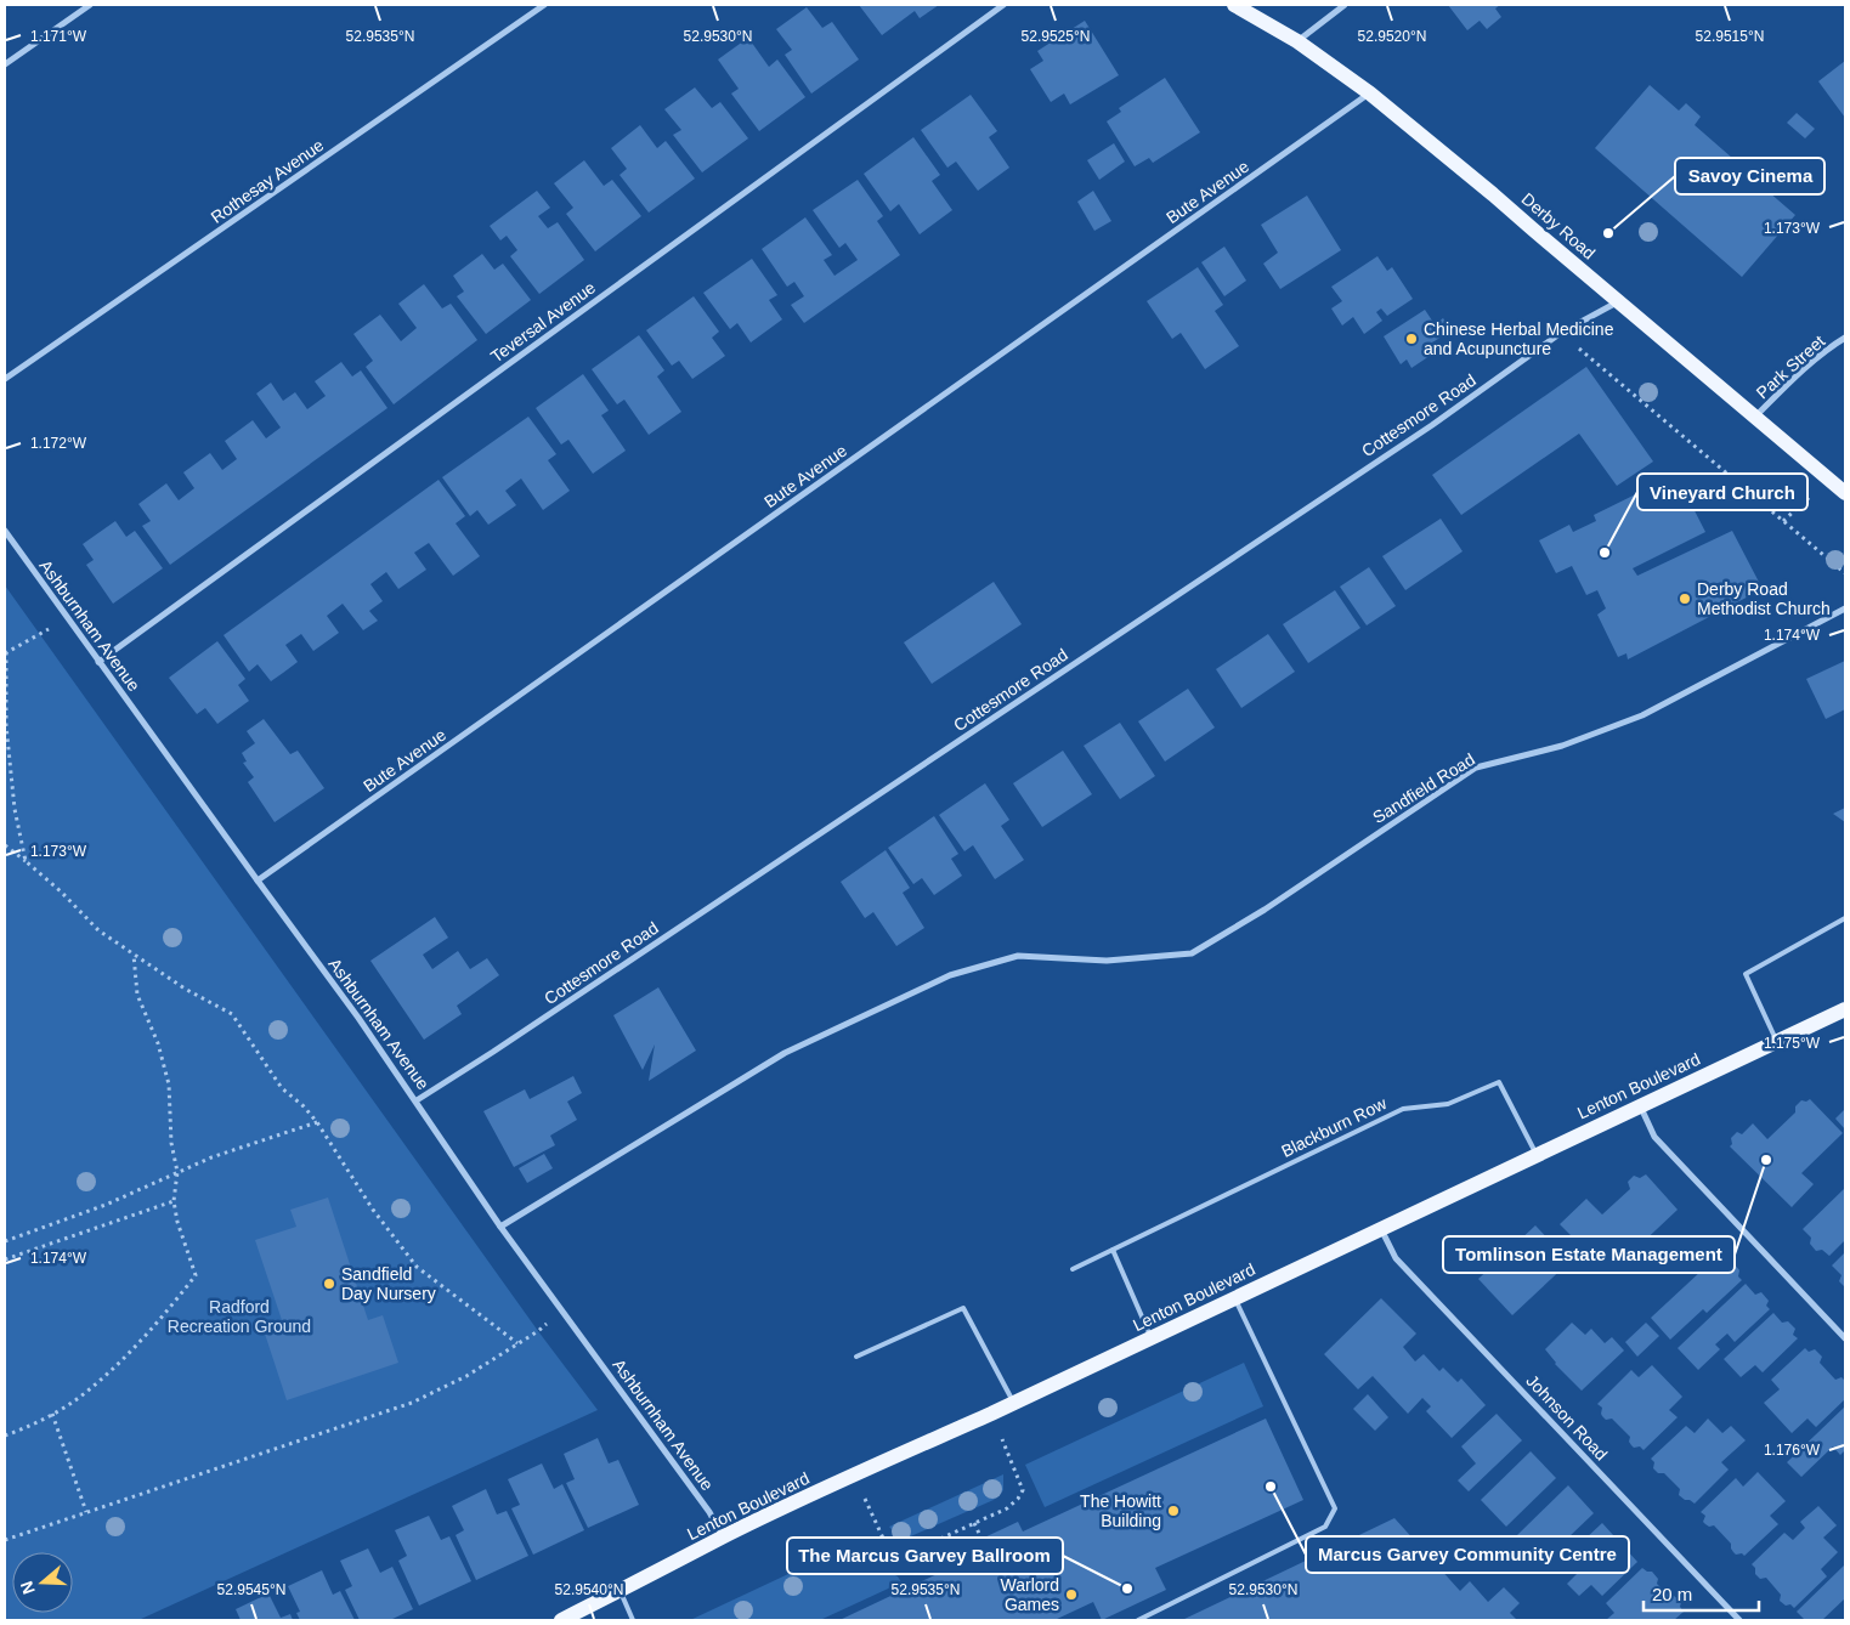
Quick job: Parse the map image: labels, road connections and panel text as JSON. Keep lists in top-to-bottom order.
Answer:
{
  "streets": {
    "main road": ["Derby Road", "Lenton Boulevard"],
    "street": [
      "Rothesay Avenue",
      "Bute Avenue",
      "Teversal Avenue",
      "Park Street",
      "Cottesmore Road",
      "Ashburnham Avenue",
      "Sandfield Road",
      "Johnson Road"
    ],
    "lane": ["Blackburn Row"]
  },
  "crossings": [
    ["Bute Avenue", "Derby Road"],
    ["Bute Avenue", "Ashburnham Avenue"],
    ["Derby Road", "Park Street"],
    ["Derby Road", "Cottesmore Road"],
    ["Teversal Avenue", "Ashburnham Avenue"],
    ["Cottesmore Road", "Ashburnham Avenue"],
    ["Ashburnham Avenue", "Sandfield Road"],
    ["Ashburnham Avenue", "Lenton Boulevard"],
    ["Lenton Boulevard", "Blackburn Row"],
    ["Lenton Boulevard", "Johnson Road"]
  ],
  "parks": ["Radford Recreation Ground"],
  "places": [
    "Savoy Cinema",
    "Chinese Herbal Medicine and Acupuncture",
    "Vineyard Church",
    "Derby Road Methodist Church",
    "Tomlinson Estate Management",
    "Sandfield Day Nursery",
    "Marcus Garvey Community Centre",
    "The Howitt Building",
    "The Marcus Garvey Ballroom",
    "Warlord Games"
  ],
  "scale_bar": "20 m",
  "north": "left",
  "coordinates": [
    "1.171°W",
    "52.9535°N",
    "52.9530°N",
    "52.9525°N",
    "52.9520°N",
    "52.9515°N",
    "1.173°W",
    "1.172°W",
    "1.174°W",
    "1.175°W",
    "1.176°W",
    "52.9545°N",
    "52.9540°N"
  ]
}
